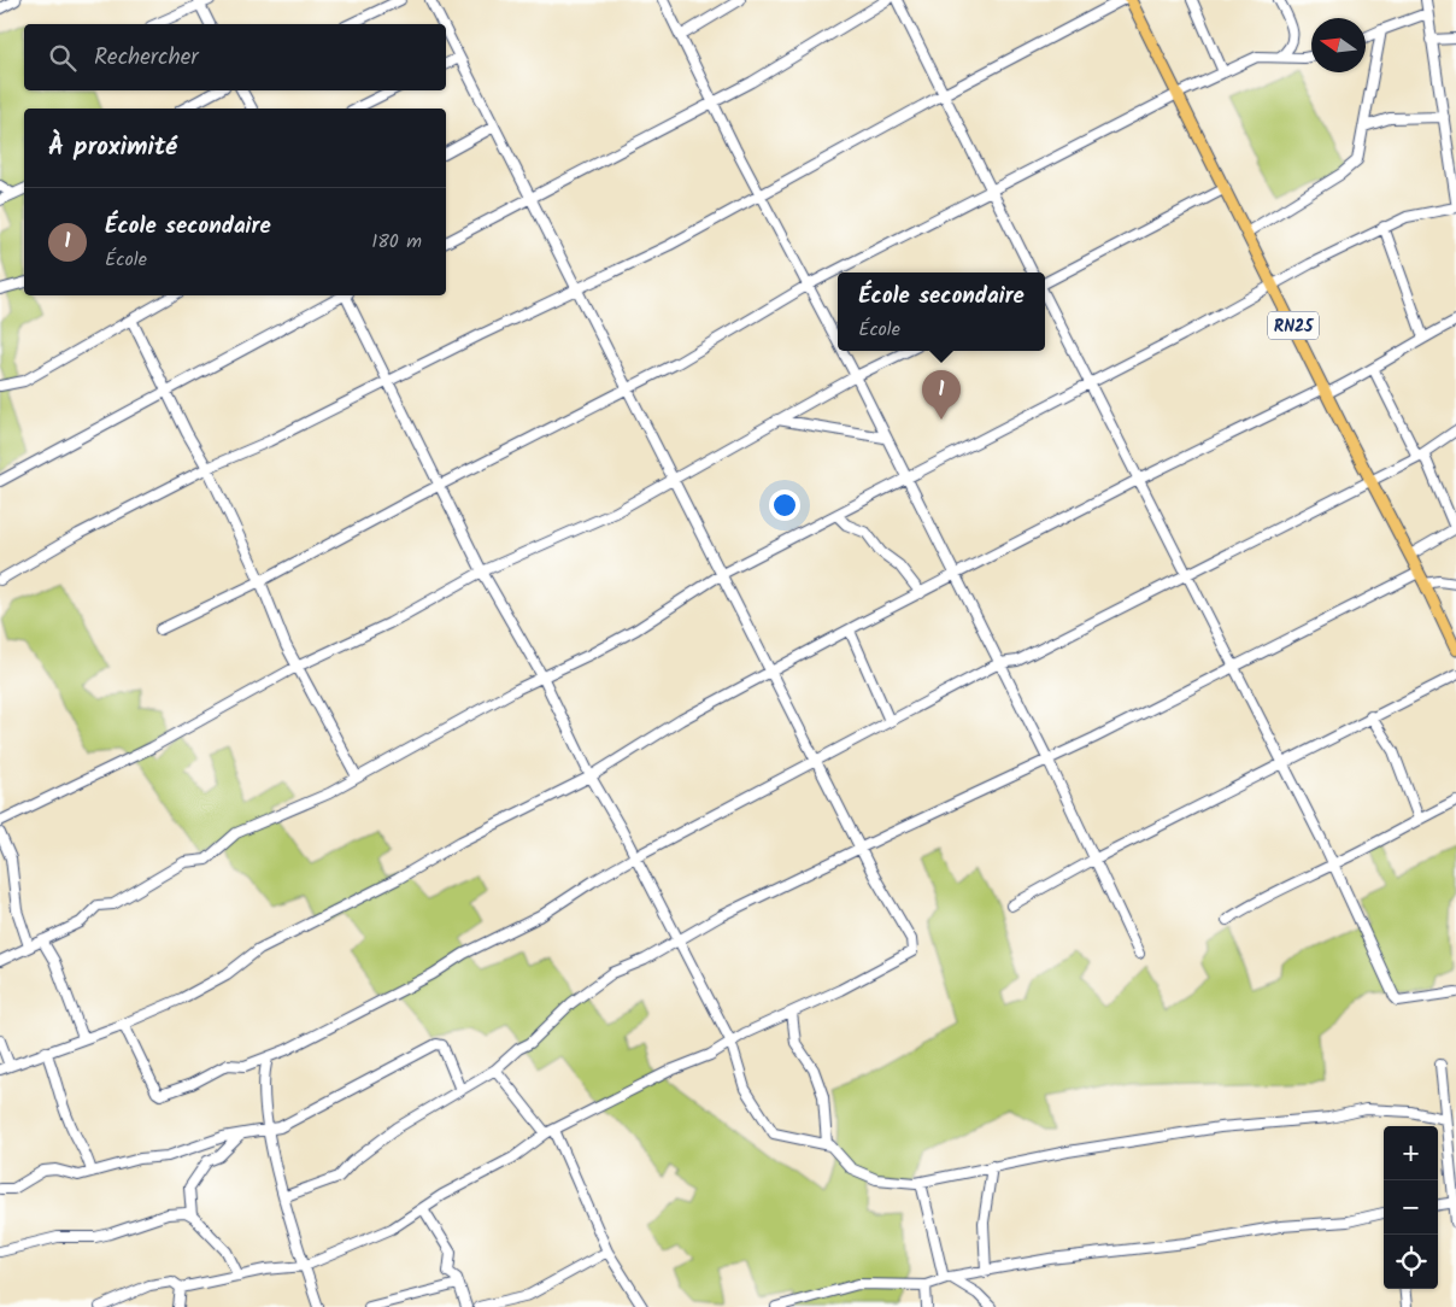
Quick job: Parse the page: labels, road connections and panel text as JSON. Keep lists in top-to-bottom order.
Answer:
{
  "streets": {
    "main road": ["RN25"]
  },
  "north": "left",
  "page": {
    "search": "Rechercher",
    "heading": "À proximité",
    "list": [
      {
        "mark": "1",
        "name": "École secondaire",
        "note": "École",
        "value": "180 m"
      }
    ],
    "popup": ["École secondaire", "École"],
    "pins": "1",
    "map_buttons": ["+", "−"]
  }
}
